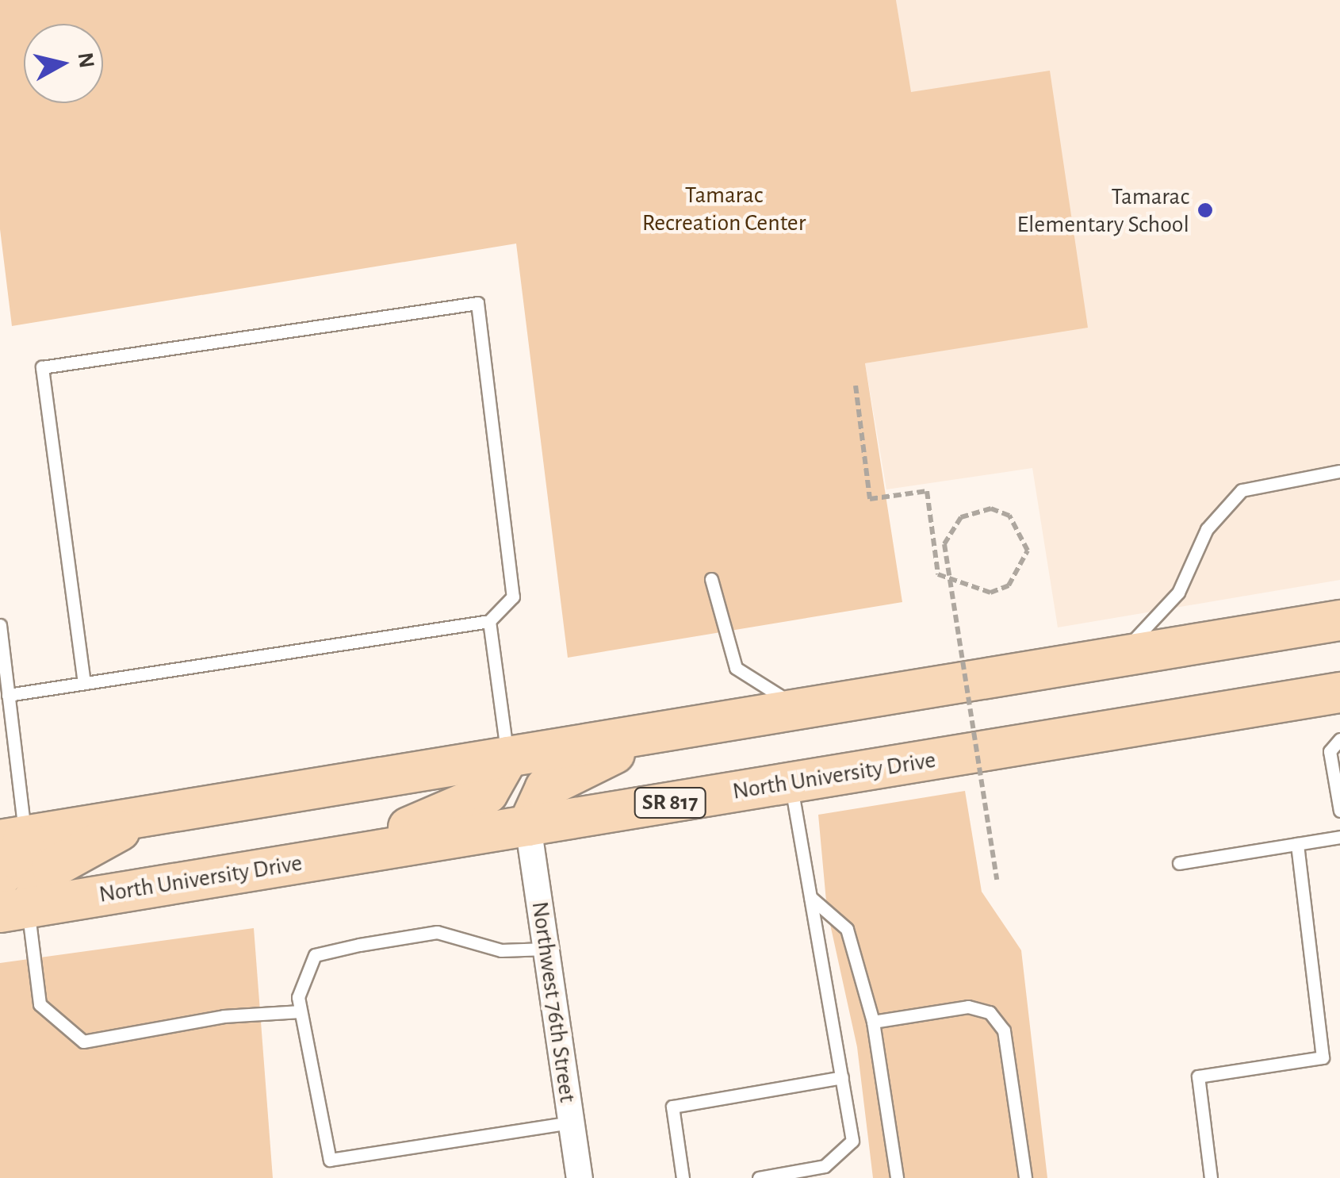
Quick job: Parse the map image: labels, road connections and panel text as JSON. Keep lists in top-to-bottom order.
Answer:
{
  "streets": {
    "main road": ["North University Drive", "SR 817"],
    "street": ["Northwest 76th Street"]
  },
  "crossings": [
    ["North University Drive", "Northwest 76th Street"]
  ],
  "parks": ["Tamarac Recreation Center"],
  "places": ["Tamarac Elementary School"],
  "north": "right"
}
